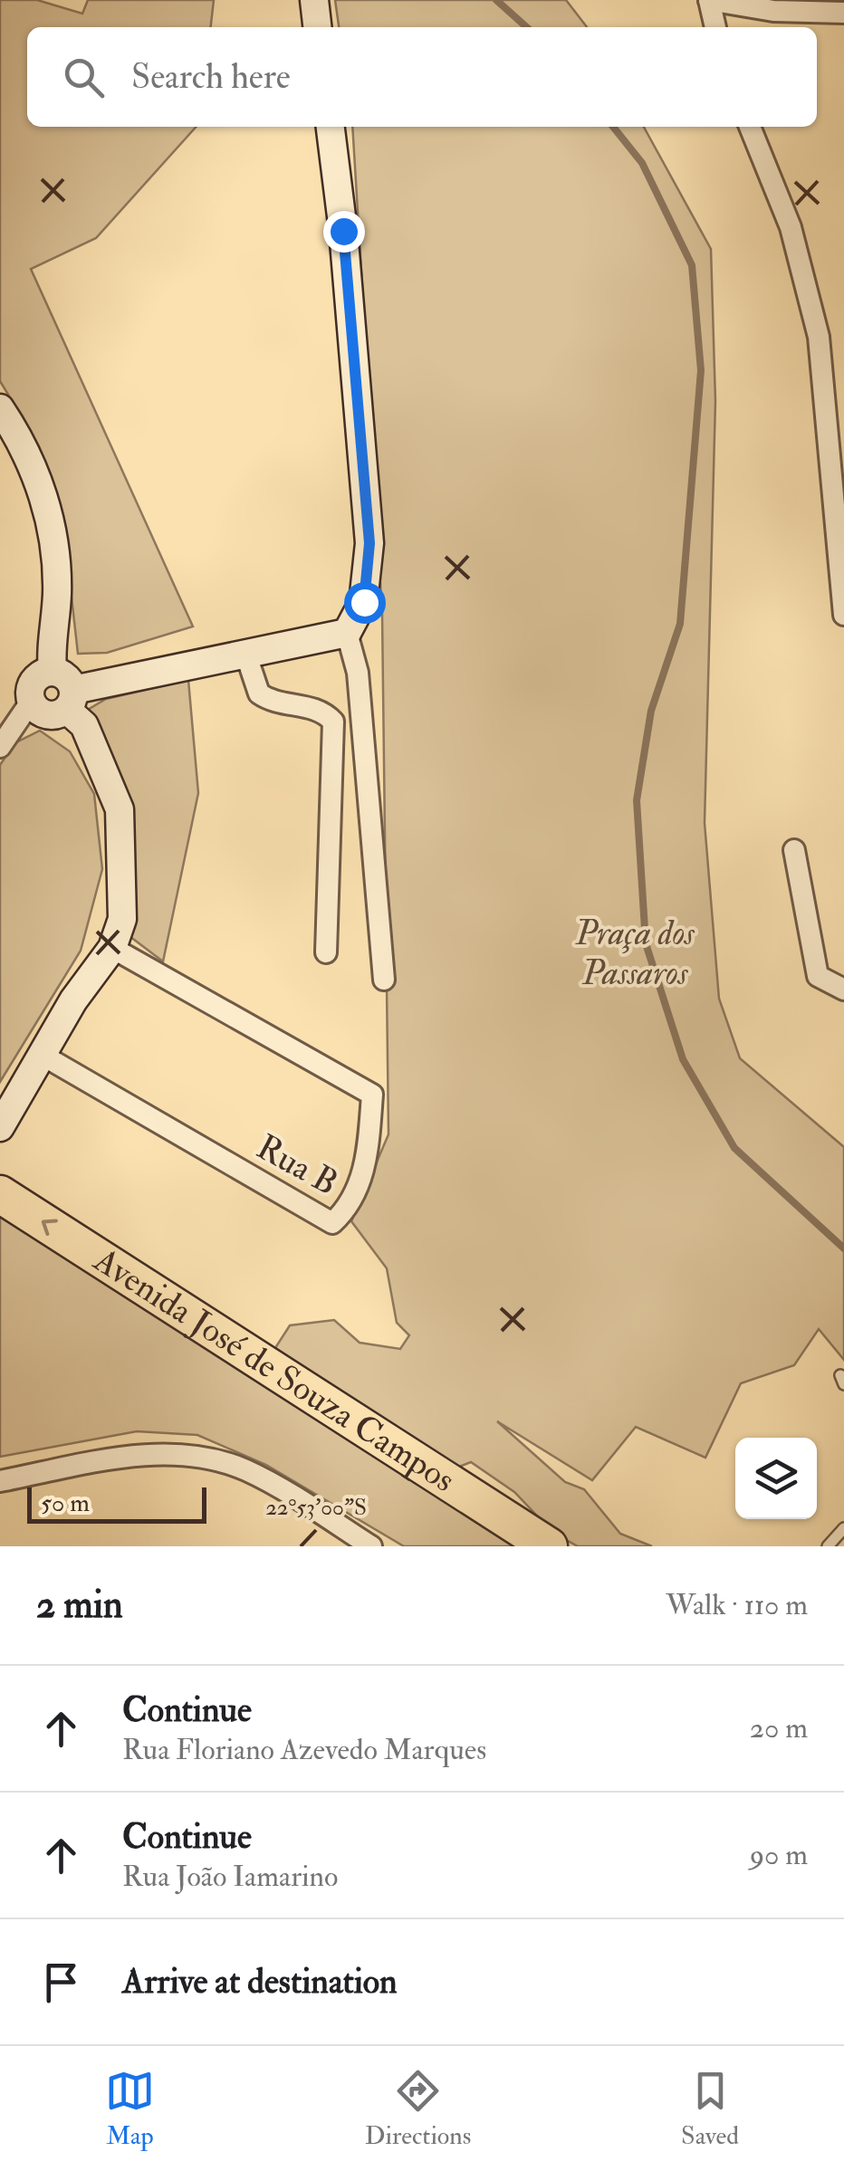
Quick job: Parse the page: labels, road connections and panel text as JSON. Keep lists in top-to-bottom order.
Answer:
{
  "streets": {
    "highway": ["Avenida José de Souza Campos"],
    "street": ["Rua B"]
  },
  "one_way": ["Avenida José de Souza Campos"],
  "parks": ["Praça dos Passaros"],
  "scale_bar": "50 m",
  "page": {
    "search": "Search here",
    "scale": "50 m",
    "heading": ["2 min", "Walk · 110 m"],
    "list": [
      ["Continue", "Rua Floriano Azevedo Marques", "20 m"],
      ["Continue", "Rua João Iamarino", "90 m"],
      "Arrive at destination"
    ],
    "nav": ["Map", "Directions", "Saved"]
  },
  "coordinates": ["22°53'00\"S"]
}
